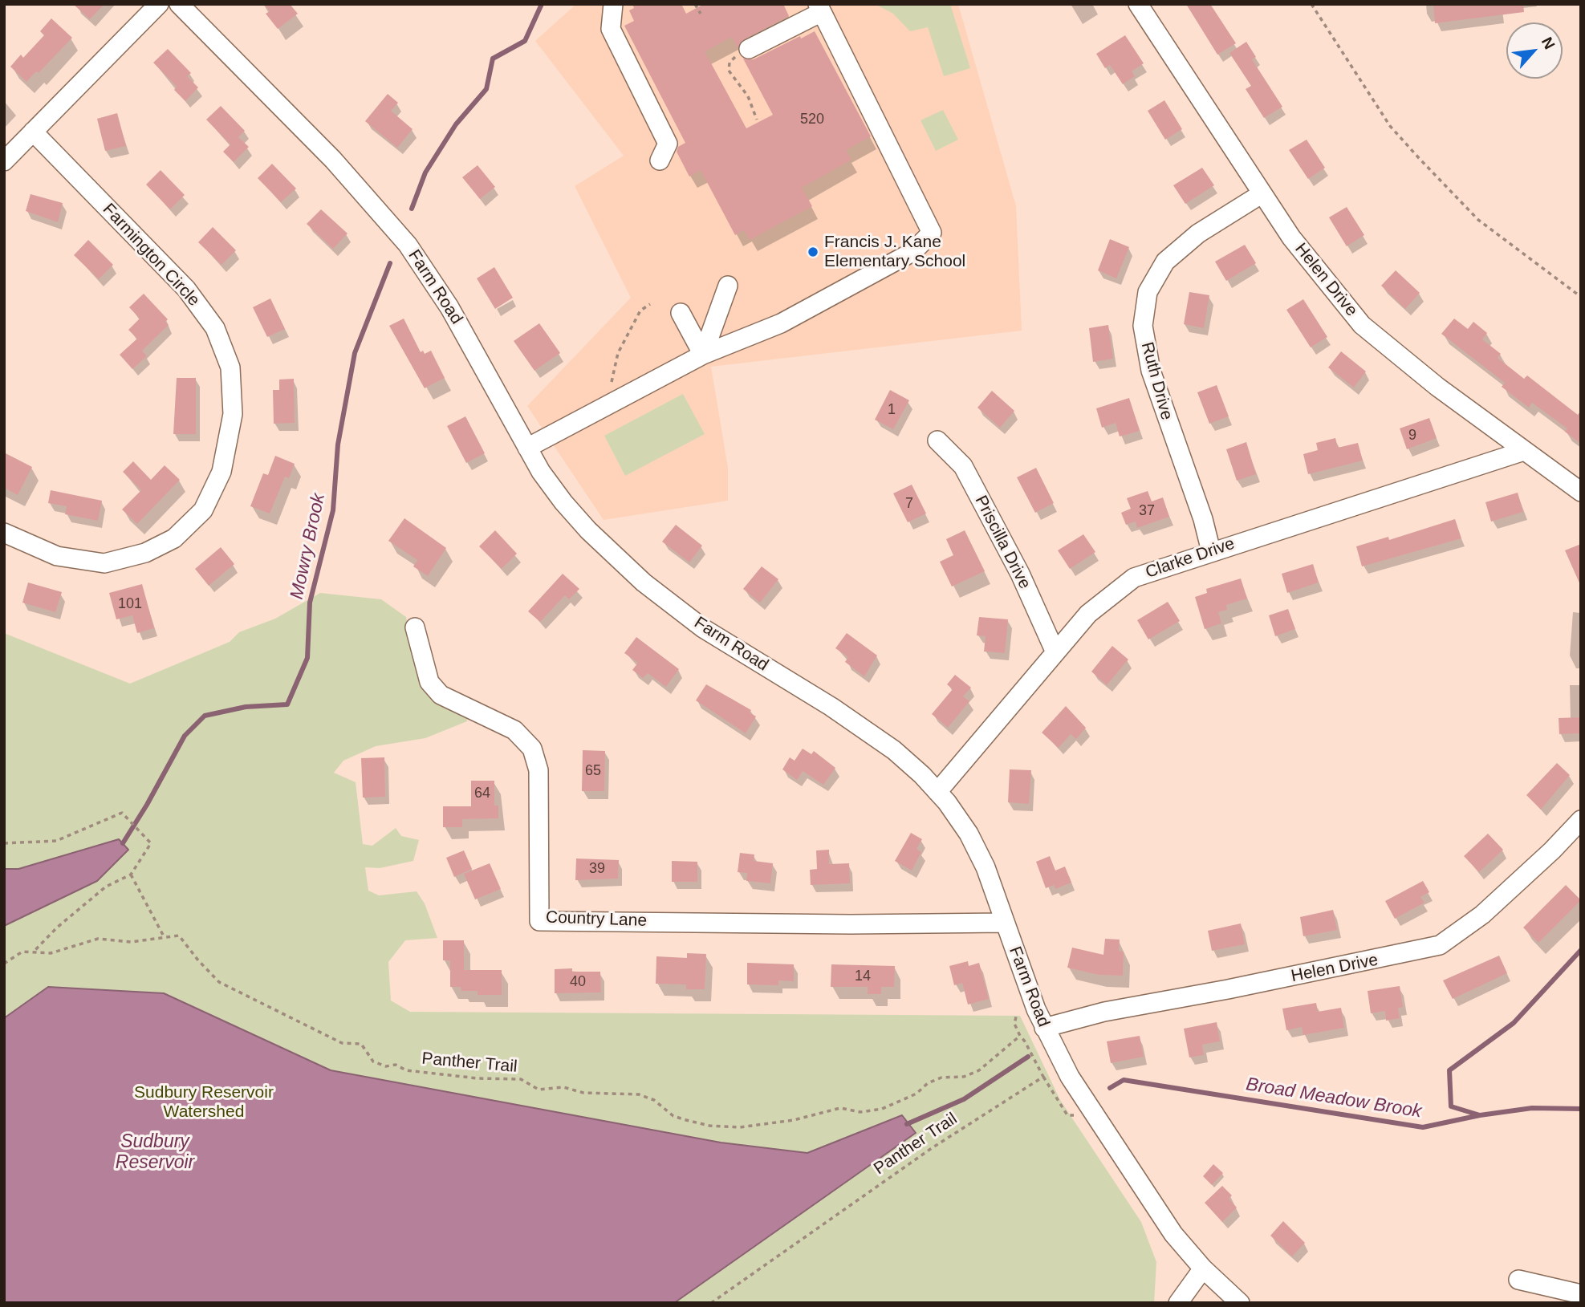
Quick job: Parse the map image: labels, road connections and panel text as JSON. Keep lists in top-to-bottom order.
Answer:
{
  "streets": {
    "street": [
      "Farmington Circle",
      "Helen Drive",
      "Farm Road",
      "Ruth Drive",
      "Priscilla Drive",
      "Clarke Drive",
      "Country Lane"
    ],
    "path": ["Panther Trail"]
  },
  "crossings": [
    ["Helen Drive", "Farm Road"],
    ["Helen Drive", "Ruth Drive"],
    ["Helen Drive", "Clarke Drive"],
    ["Farm Road", "Clarke Drive"],
    ["Farm Road", "Country Lane"],
    ["Ruth Drive", "Clarke Drive"],
    ["Priscilla Drive", "Clarke Drive"]
  ],
  "water": ["Mowry Brook", "Broad Meadow Brook", "Sudbury Reservoir"],
  "parks": ["Sudbury Reservoir Watershed"],
  "places": ["Francis J. Kane Elementary School"],
  "house_numbers": [
    "520",
    "1",
    "9",
    "7",
    "37",
    "101",
    "65",
    "64",
    "39",
    "14",
    "40"
  ],
  "north": "top right"
}
